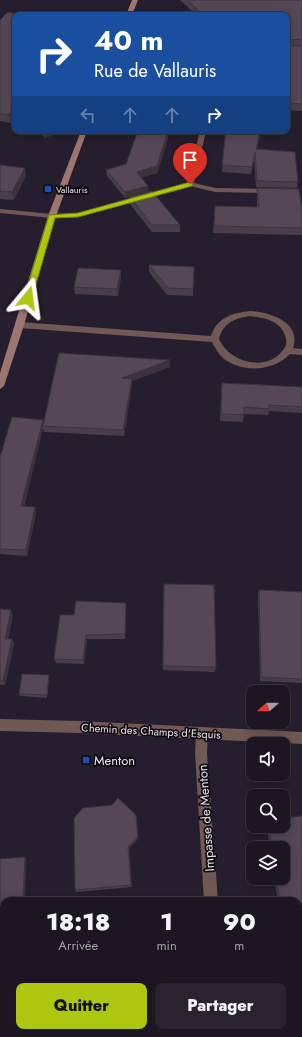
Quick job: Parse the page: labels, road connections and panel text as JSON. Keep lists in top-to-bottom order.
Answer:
{
  "streets": {
    "street": ["Chemin des Champs d'Esquis", "Impasse de Menton"]
  },
  "crossings": [
    ["Chemin des Champs d'Esquis", "Impasse de Menton"]
  ],
  "places": {
    "transit": ["Vallauris", "Menton"]
  },
  "north": "left",
  "page": {
    "turn": ["40 m", "Rue de Vallauris"],
    "eta": [
      "18:18",
      "Arrivée",
      "1",
      "min",
      "90",
      "m"
    ],
    "buttons": ["Quitter", "Partager"]
  }
}
